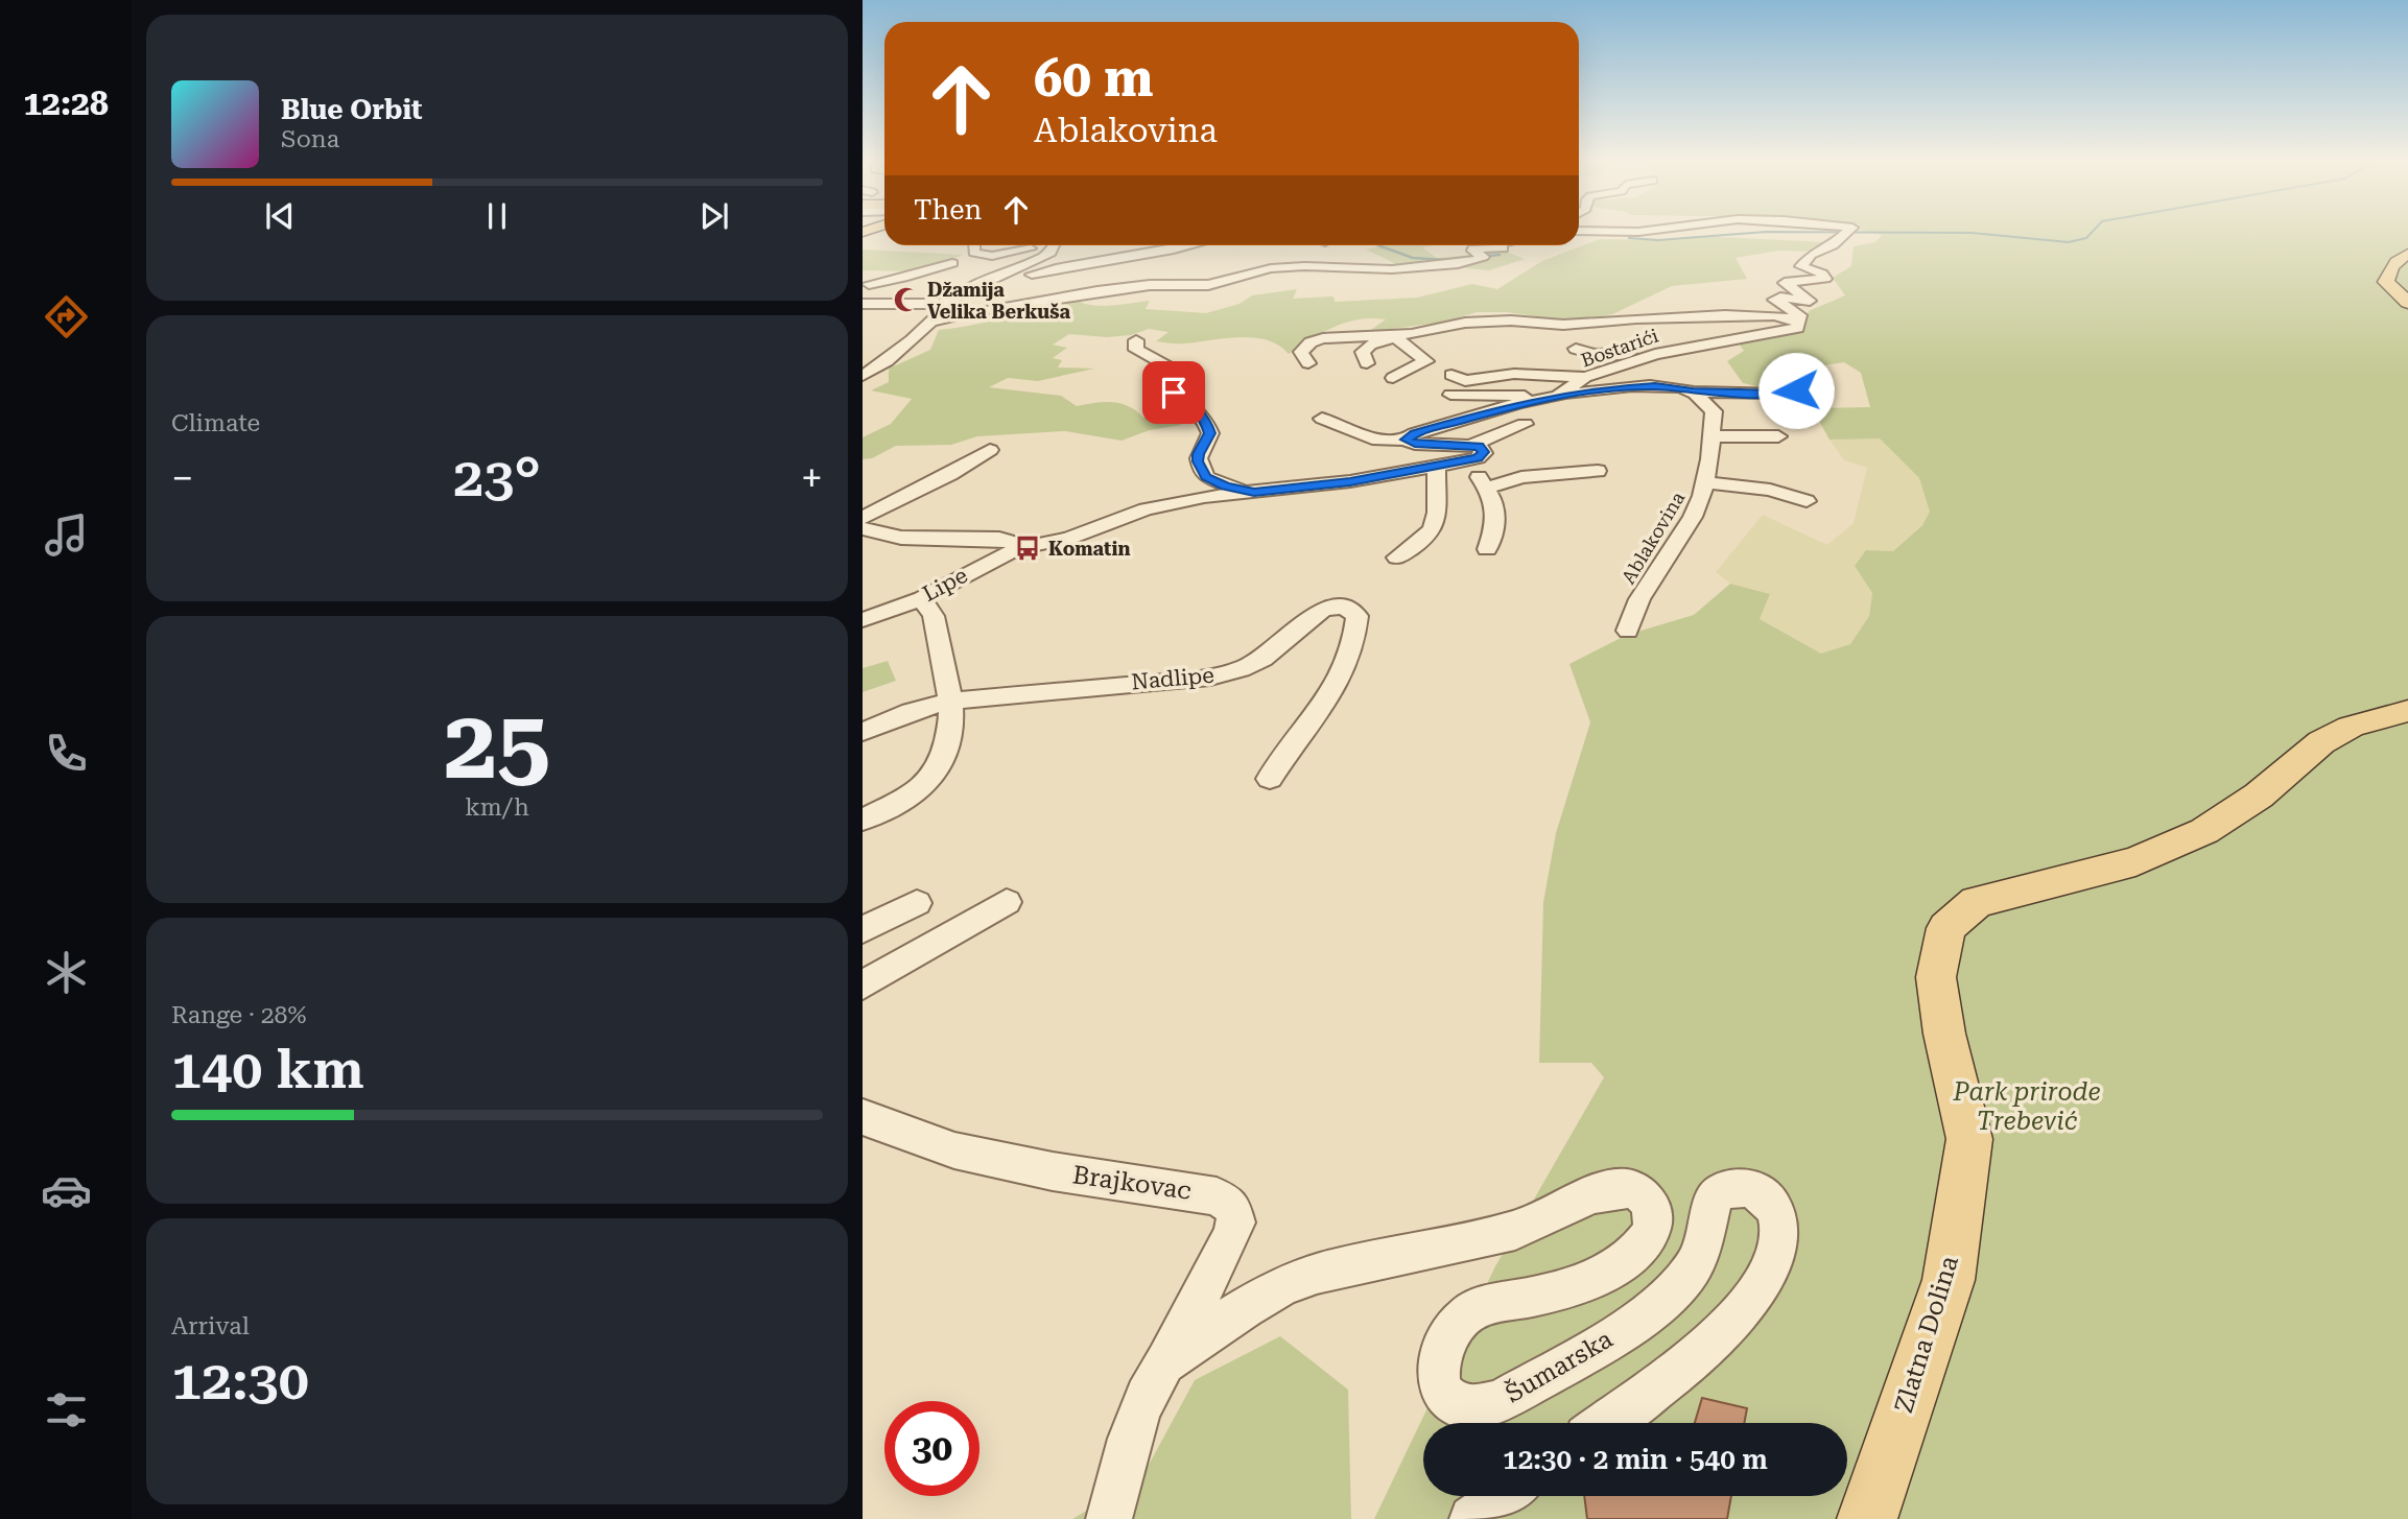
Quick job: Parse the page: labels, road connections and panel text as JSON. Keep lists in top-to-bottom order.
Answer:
{
  "streets": {
    "main road": ["Zlatna Dolina"],
    "street": [
      "Bostarići",
      "Ablakovina",
      "Lipe",
      "Nadlipe",
      "Brajkovac",
      "Šumarska"
    ]
  },
  "crossings": [
    ["Brajkovac", "Šumarska"]
  ],
  "parks": ["Park prirode Trebević"],
  "places": {
    "mosque": ["Džamija Velika Berkuša"],
    "bus stop": ["Komatin"]
  },
  "page": {
    "tabs": "12:28",
    "turn": ["60 m", "Ablakovina"],
    "song": ["Blue Orbit", "Sona"],
    "then": "Then",
    "tile": [
      "Climate",
      ["25", "km/h"],
      ["Range · 28%", "140 km"],
      ["Arrival", "12:30"]
    ],
    "heat": ["−", "23°", "+"],
    "limit": "30",
    "trip": "12:30 · 2 min · 540 m"
  }
}
